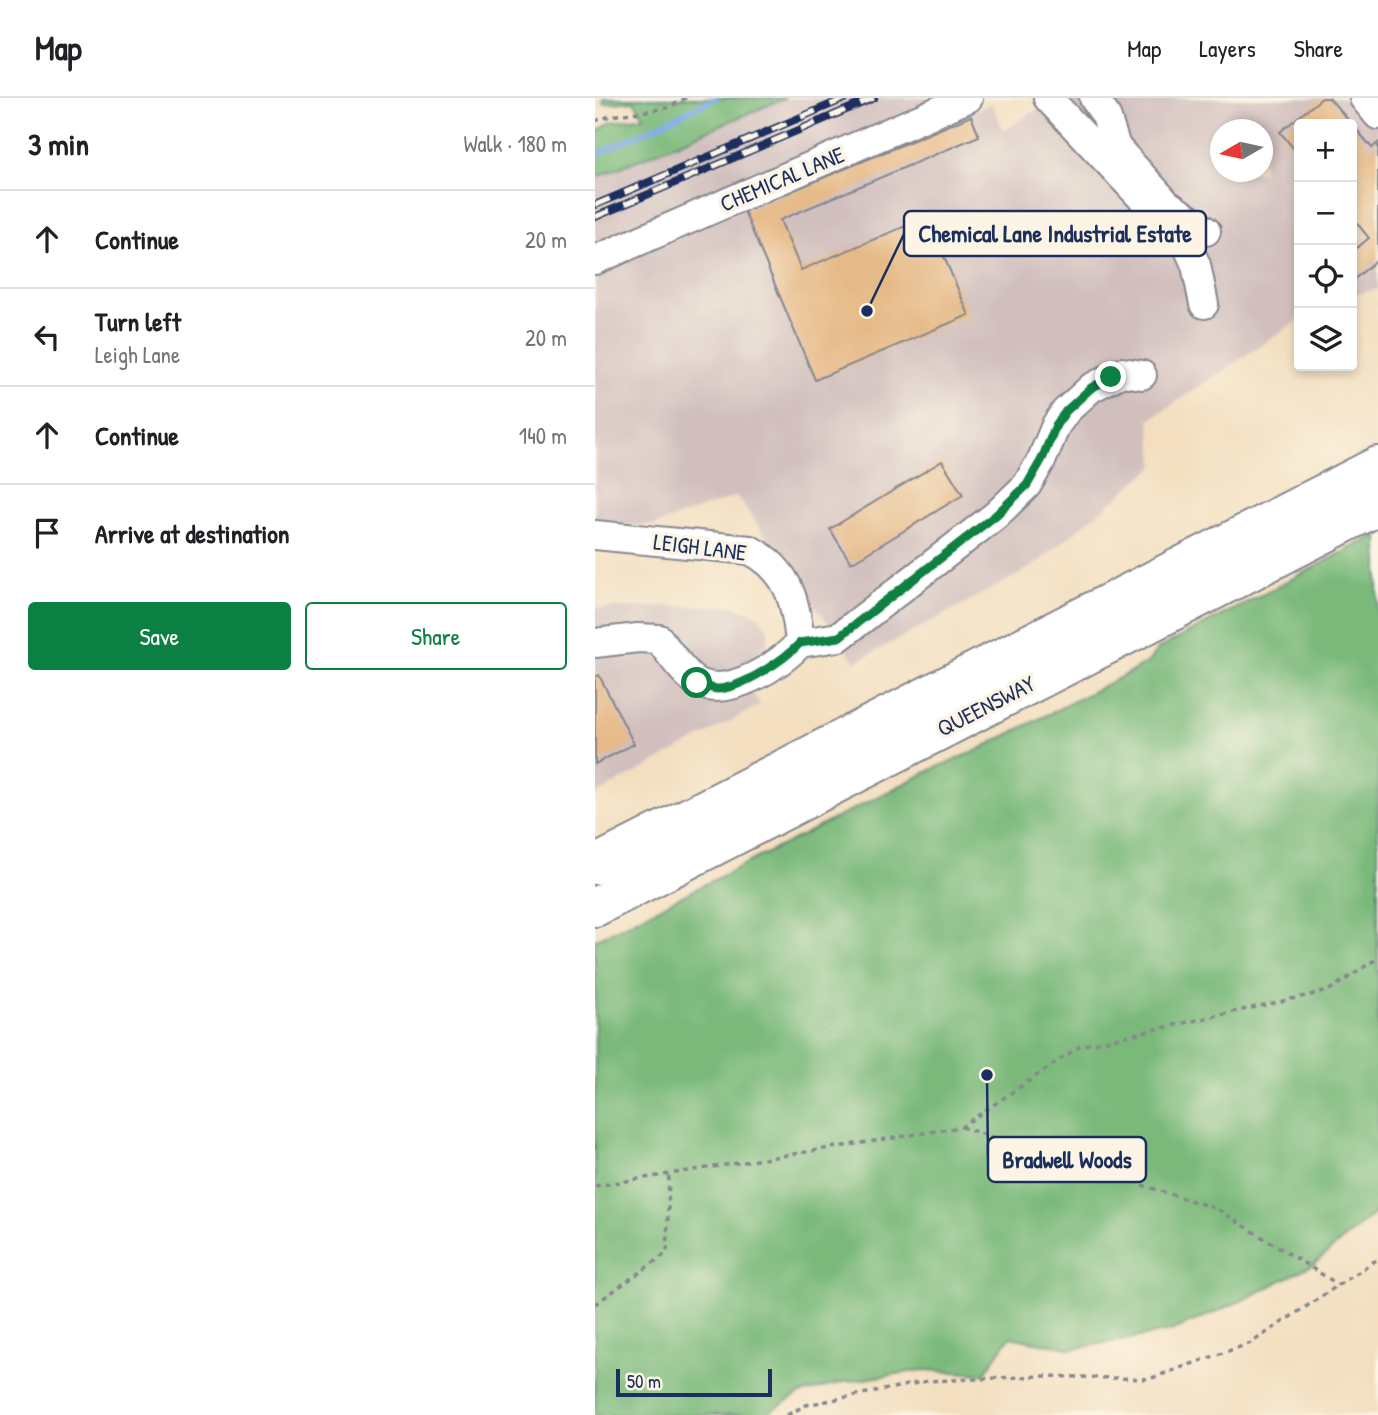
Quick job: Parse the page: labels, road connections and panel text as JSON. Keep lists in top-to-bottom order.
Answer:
{
  "streets": {
    "highway": ["QUEENSWAY"],
    "street": ["CHEMICAL LANE", "LEIGH LANE"]
  },
  "places": ["Chemical Lane Industrial Estate", "Bradwell Woods"],
  "scale_bar": "50 m",
  "north": "left",
  "page": {
    "header": "Map",
    "nav": ["Map", "Layers", "Share"],
    "heading": ["3 min", "Walk · 180 m"],
    "map_buttons": ["+", "−"],
    "list": [
      ["Continue", "20 m"],
      ["Turn left", "Leigh Lane", "20 m"],
      ["Continue", "140 m"],
      "Arrive at destination"
    ],
    "buttons": ["Save", "Share"],
    "scale": "50 m"
  }
}
